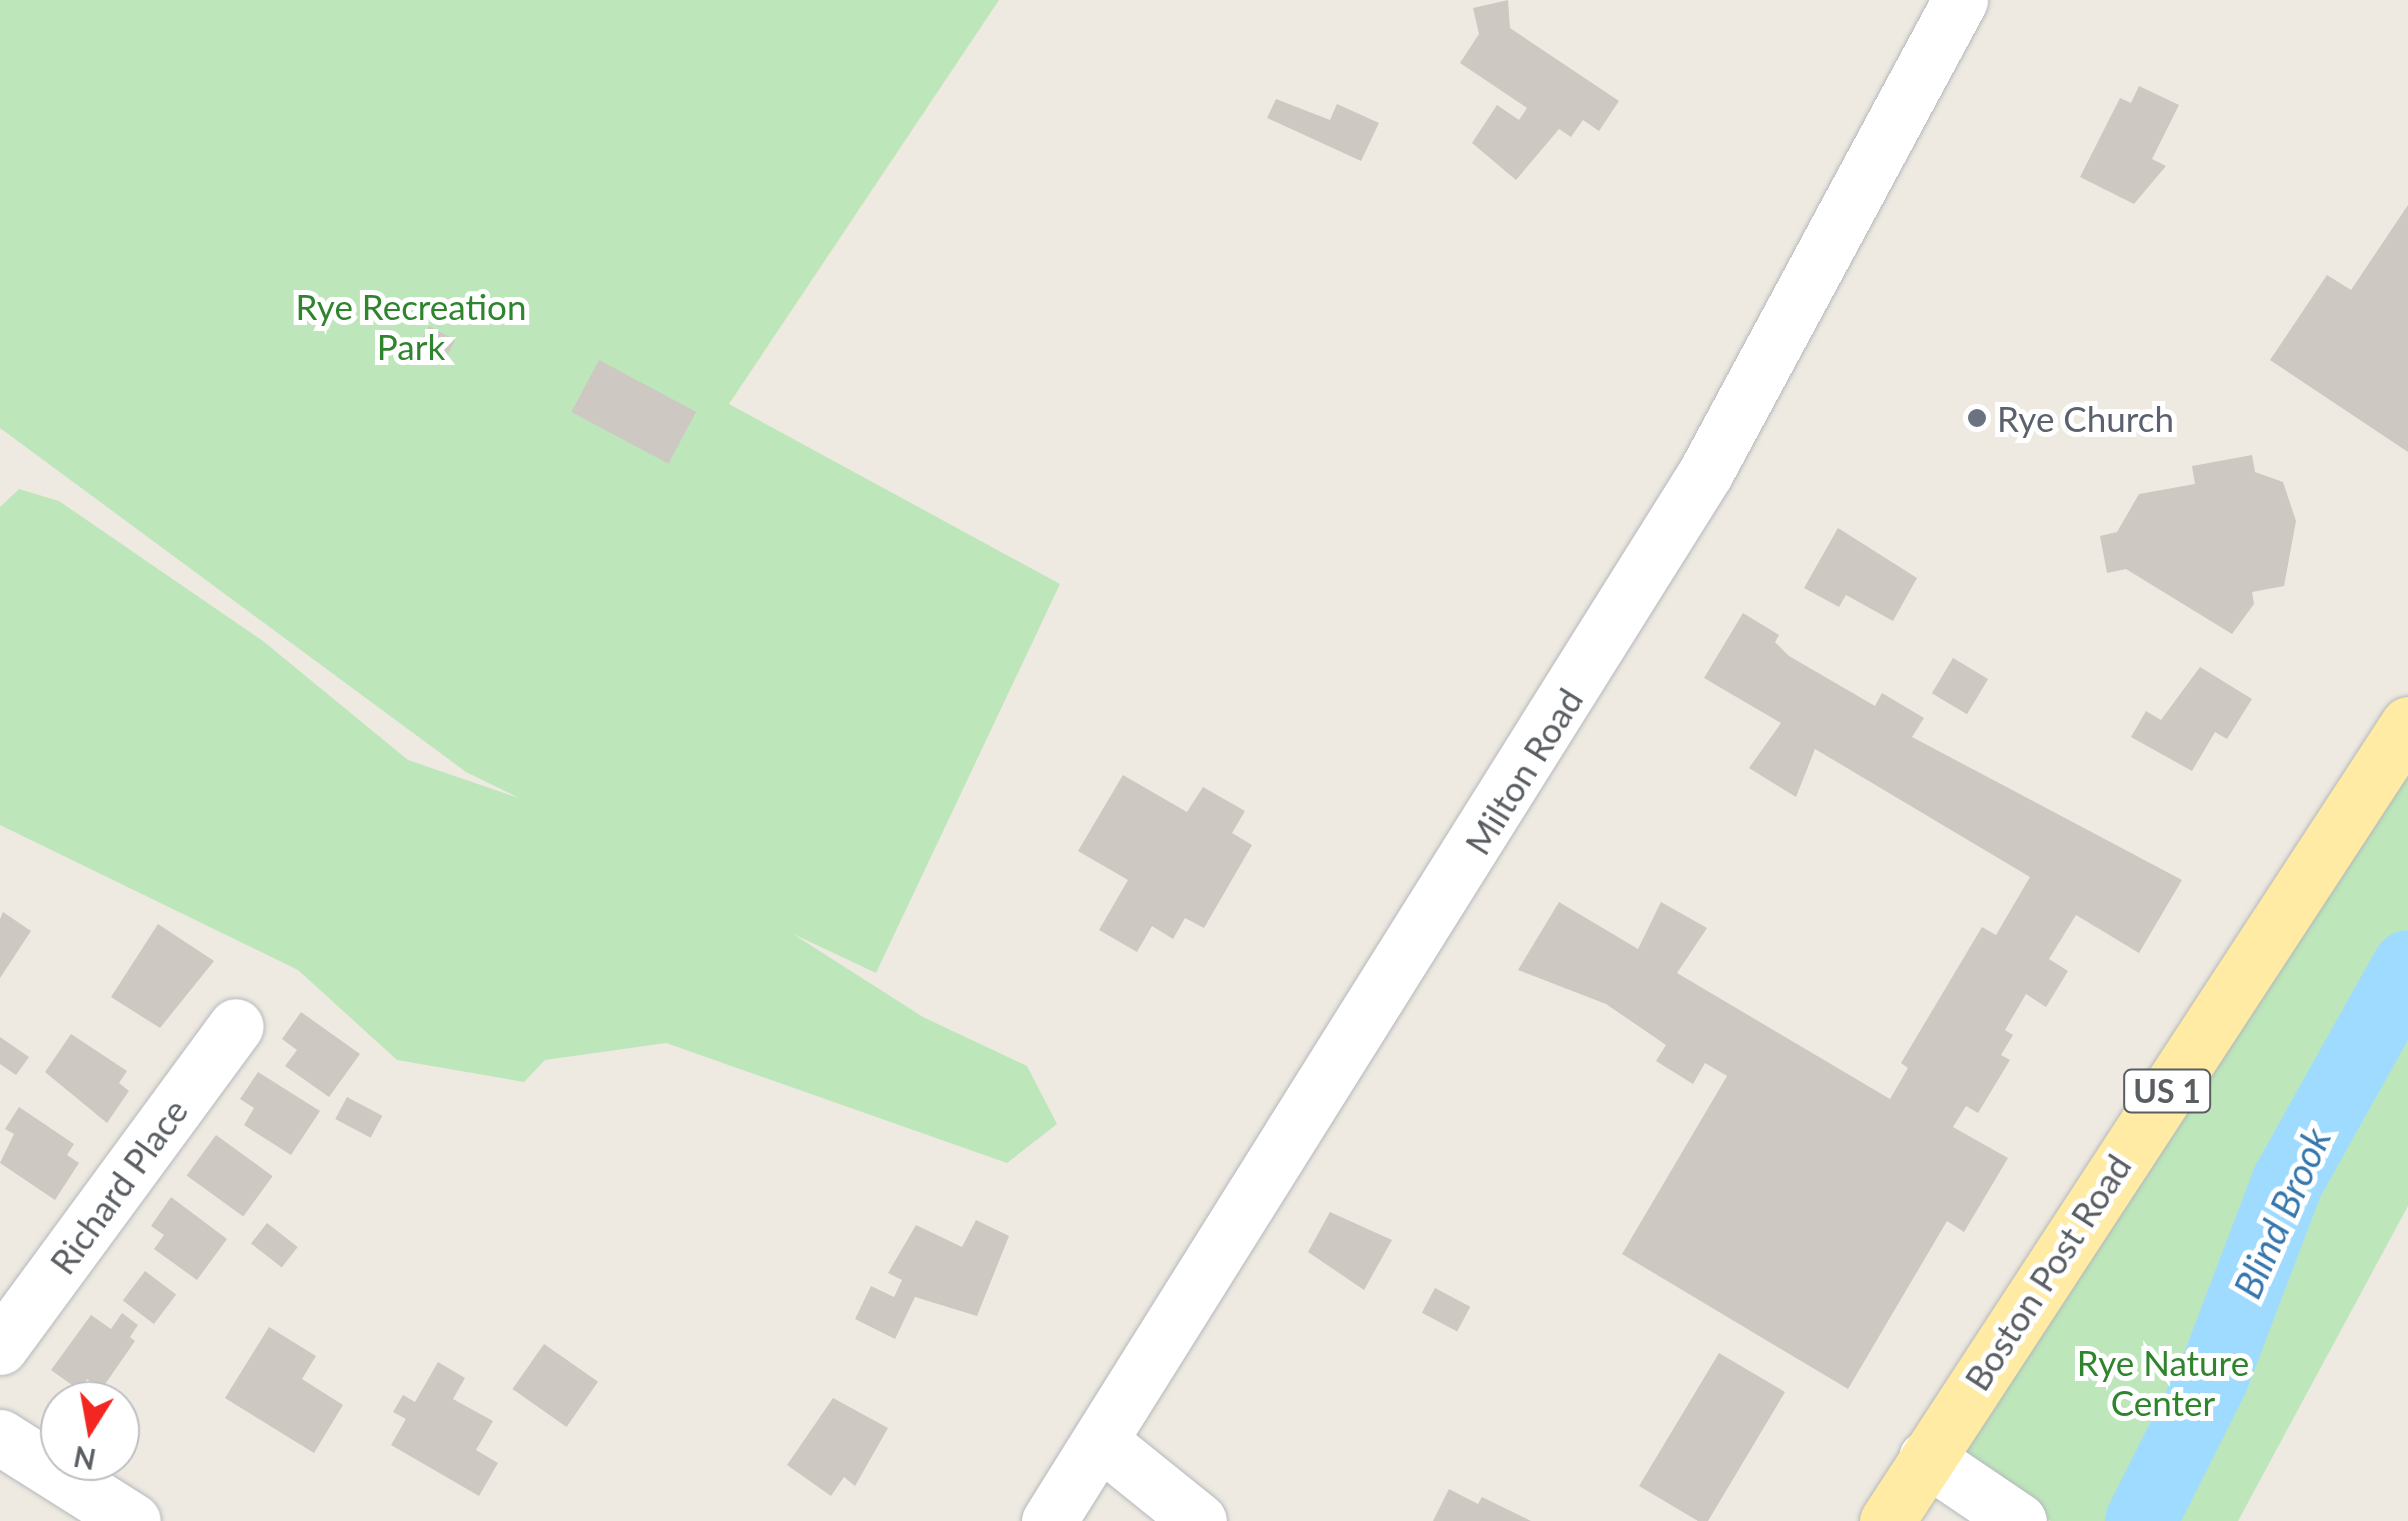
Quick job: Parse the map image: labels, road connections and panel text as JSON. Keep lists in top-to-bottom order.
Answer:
{
  "streets": {
    "main road": ["US 1", "Boston Post Road"],
    "street": ["Milton Road", "Richard Place"]
  },
  "water": ["Blind Brook"],
  "parks": ["Rye Recreation Park", "Rye Nature Center"],
  "places": ["Rye Church"],
  "north": "bottom"
}
